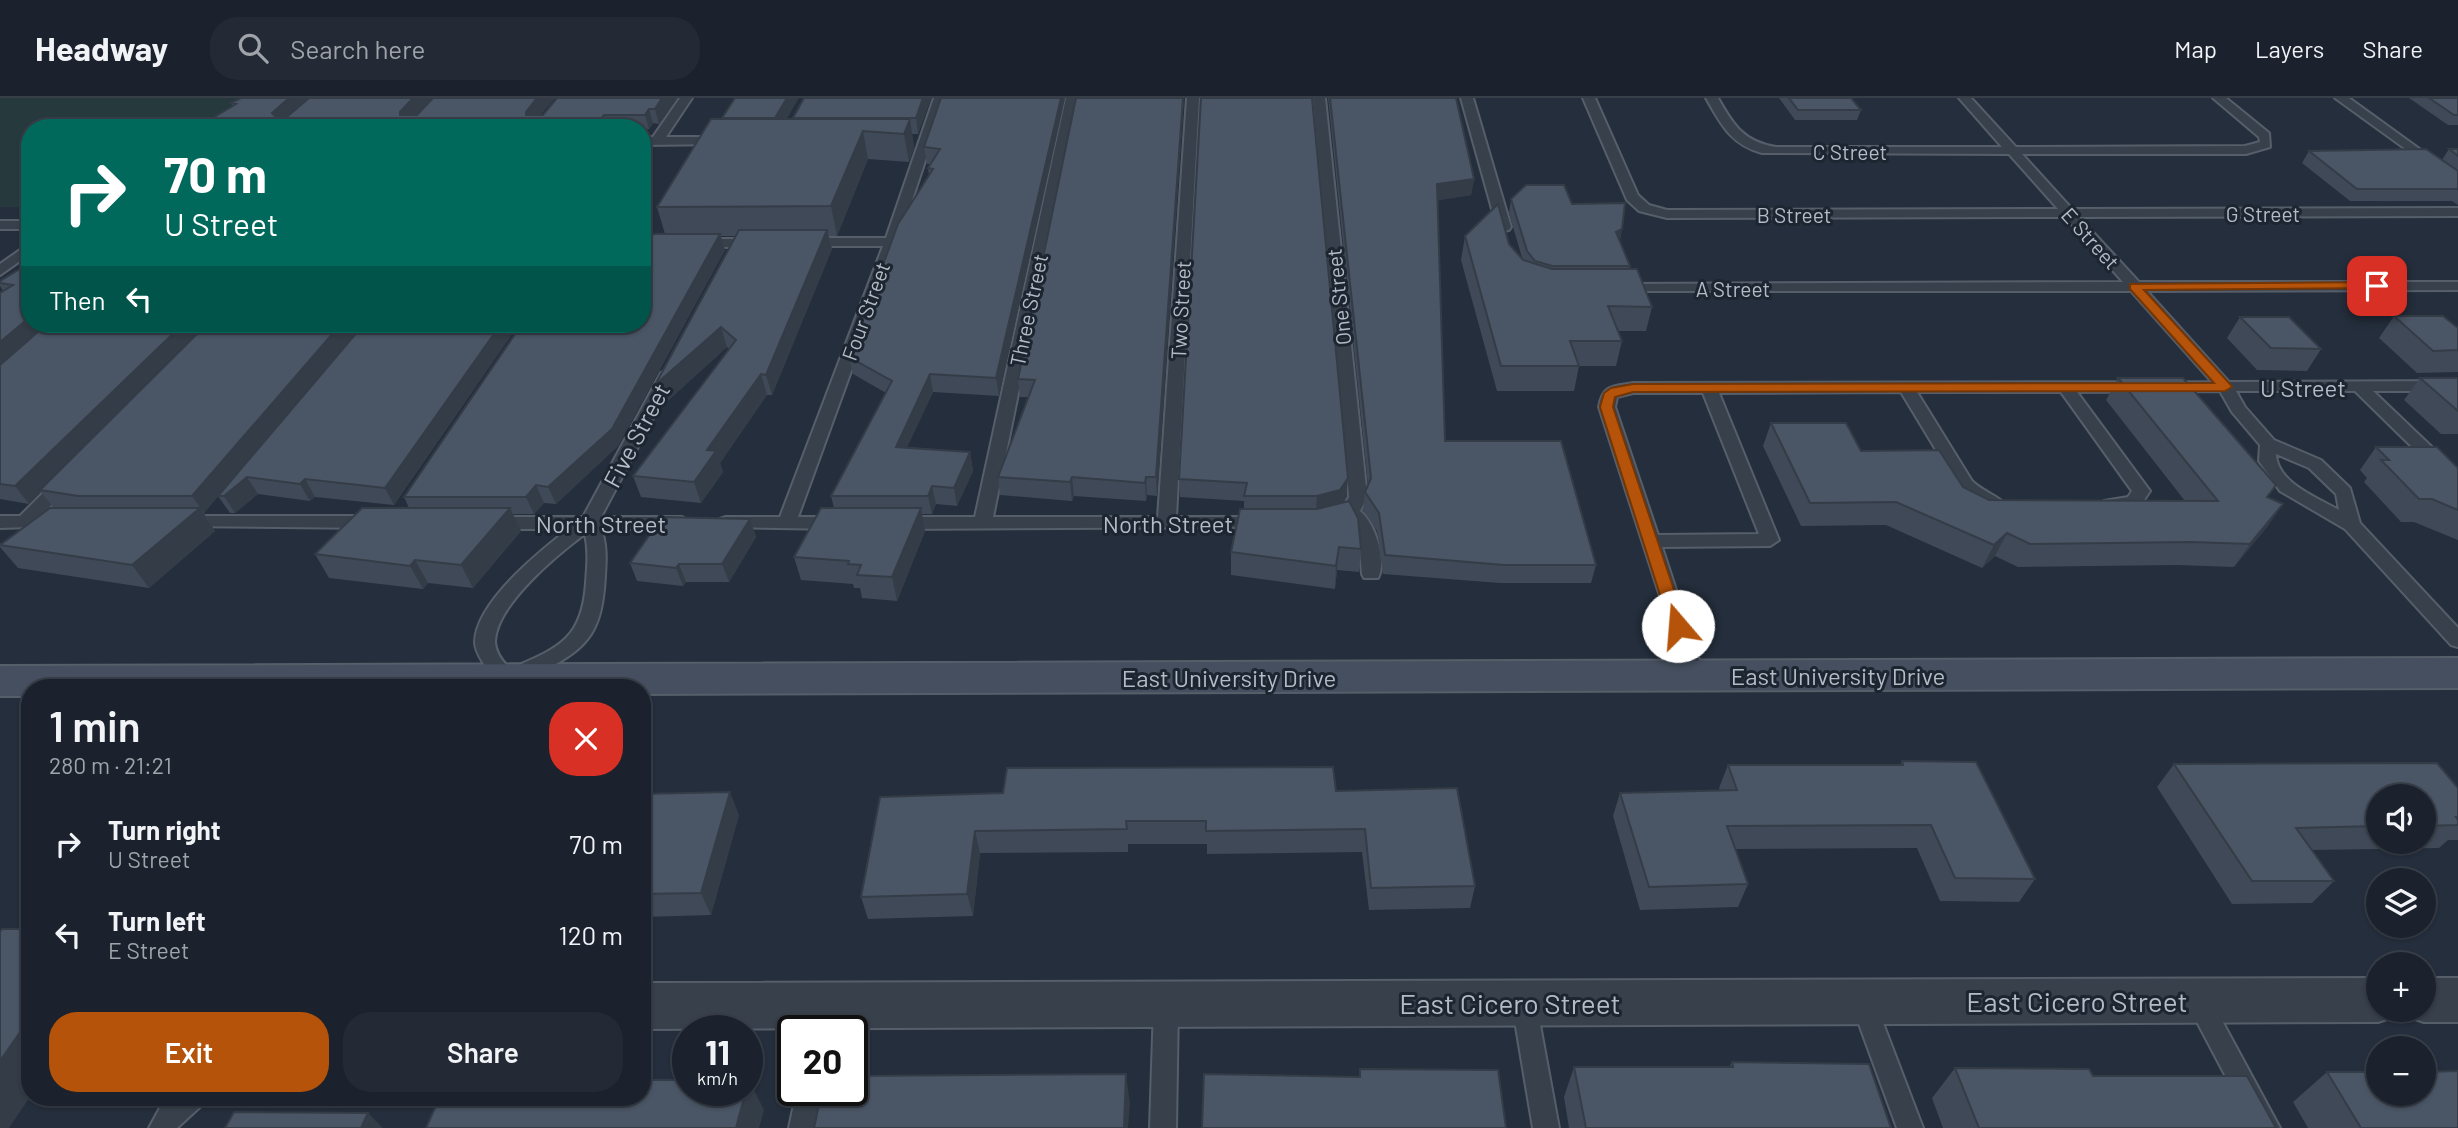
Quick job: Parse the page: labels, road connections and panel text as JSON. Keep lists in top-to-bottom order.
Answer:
{
  "streets": {
    "main road": ["East University Drive"],
    "street": ["East Cicero Street"],
    "lane": [
      "C Street",
      "G Street",
      "B Street",
      "E Street",
      "A Street",
      "One Street",
      "Three Street",
      "Two Street",
      "Four Street",
      "U Street",
      "Five Street",
      "North Street"
    ]
  },
  "crossings": [
    ["C Street", "E Street"],
    ["G Street", "B Street"],
    ["G Street", "E Street"],
    ["B Street", "E Street"],
    ["E Street", "A Street"],
    ["E Street", "U Street"],
    ["Three Street", "North Street"],
    ["Two Street", "North Street"],
    ["Four Street", "North Street"],
    ["U Street", "East University Drive"],
    ["Five Street", "North Street"]
  ],
  "page": {
    "header": "Headway",
    "search": "Search here",
    "nav": ["Map", "Layers", "Share"],
    "turn": ["70 m", "U Street"],
    "then": "Then",
    "heading": ["1 min", "280 m · 21:21"],
    "map_buttons": ["+", "−"],
    "list": [
      {
        "name": "Turn right",
        "note": "U Street",
        "value": "70 m"
      },
      {
        "name": "Turn left",
        "note": "E Street",
        "value": "120 m"
      }
    ],
    "buttons": ["Exit", "Share"],
    "speed": "11 km/h",
    "limit": "20"
  }
}
